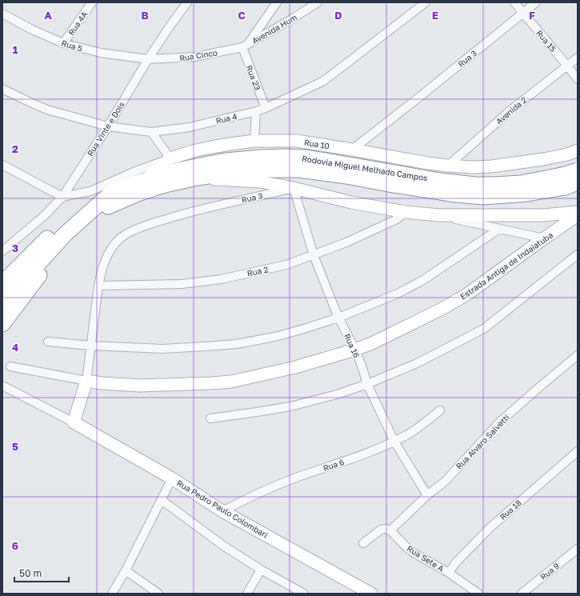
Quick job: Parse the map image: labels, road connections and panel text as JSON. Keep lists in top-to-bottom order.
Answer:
{
  "streets": {
    "highway": ["Rodovia Miguel Melhado Campos"],
    "main road": [
      "Rua 3",
      "Rua 10",
      "Estrada Antiga de Indaiatuba",
      "Rua Pedro Paulo Colombari"
    ],
    "street": [
      "Rua 4A",
      "Avenida Hum",
      "Rua 15",
      "Rua 5",
      "Rua Cinco",
      "Rua 23",
      "Avenida 2",
      "Rua 4",
      "Rua Vinte e Dois",
      "Rua 2",
      "Rua 16",
      "Rua Alvaro Salvetti",
      "Rua 6",
      "Rua 18",
      "Rua Sete A",
      "Rua 9"
    ]
  },
  "crossings": [
    ["Rua 4A", "Rua 5"],
    ["Avenida Hum", "Rua Cinco"],
    ["Avenida Hum", "Rua 23"],
    ["Rua 15", "Rua 3"],
    ["Rua 15", "Avenida 2"],
    ["Rua 5", "Rua Cinco"],
    ["Rua 5", "Rua Vinte e Dois"],
    ["Rua Cinco", "Rua 23"],
    ["Rua Cinco", "Rua Vinte e Dois"],
    ["Rua 3", "Rua 10"],
    ["Rua 3", "Estrada Antiga de Indaiatuba"],
    ["Rua 3", "Rua 2"],
    ["Rua 3", "Rua 16"],
    ["Rua 23", "Rua 4"],
    ["Avenida 2", "Rua 10"],
    ["Rua 4", "Rua Vinte e Dois"],
    ["Rua Vinte e Dois", "Rua 10"],
    ["Estrada Antiga de Indaiatuba", "Rua 16"],
    ["Rua 2", "Rua 16"],
    ["Rua 16", "Rua Alvaro Salvetti"],
    ["Rua 16", "Rua 6"],
    ["Rua Alvaro Salvetti", "Rua Sete A"],
    ["Rua 6", "Rua Pedro Paulo Colombari"],
    ["Rua 18", "Rua Sete A"]
  ],
  "scale_bar": "50 m",
  "grid": {
    "columns": [
      "A",
      "B",
      "C",
      "D",
      "E",
      "F"
    ],
    "rows": [
      "1",
      "2",
      "3",
      "4",
      "5",
      "6"
    ]
  }
}
